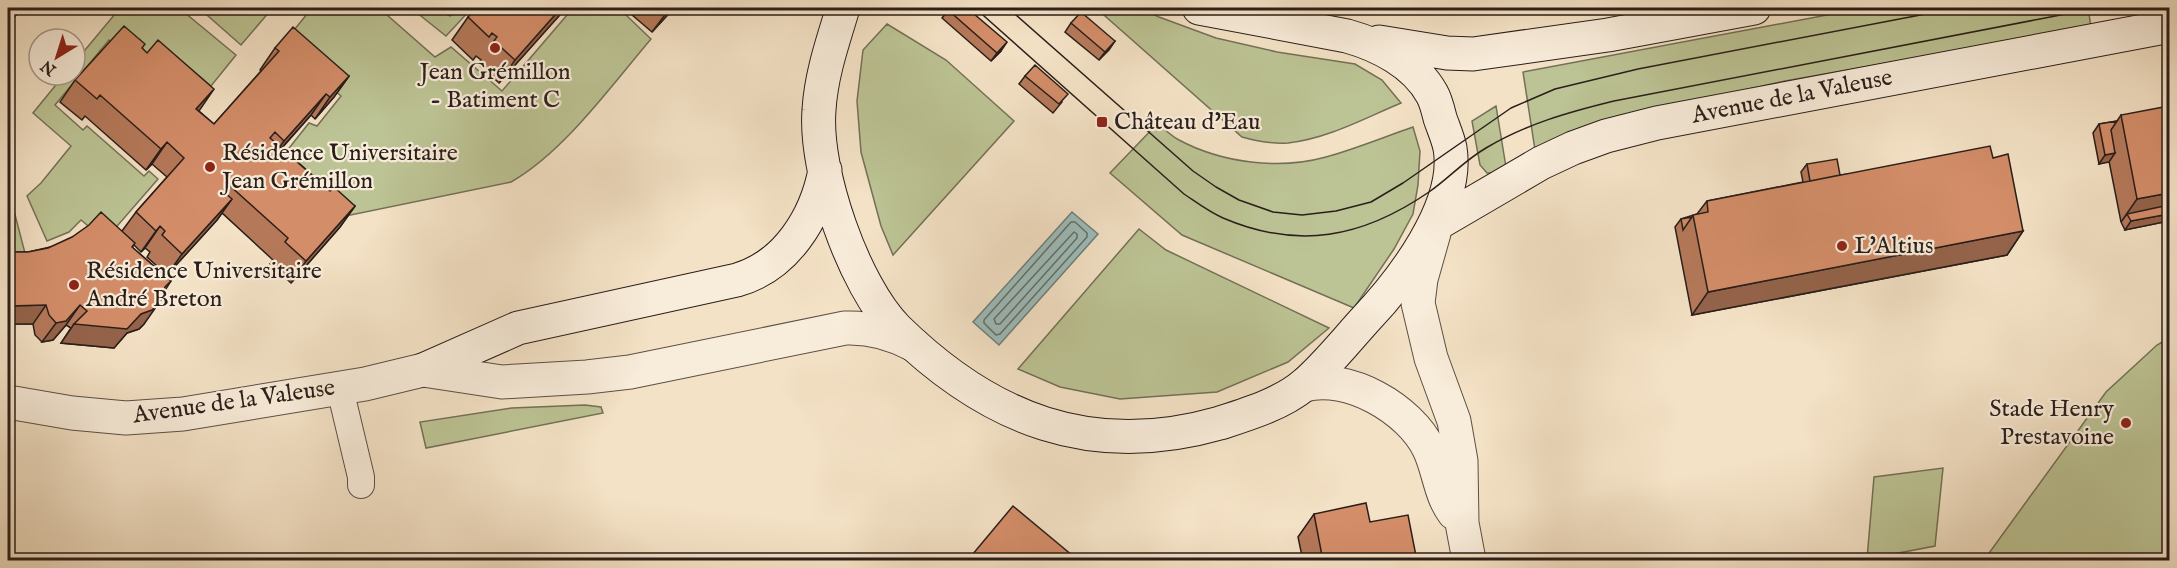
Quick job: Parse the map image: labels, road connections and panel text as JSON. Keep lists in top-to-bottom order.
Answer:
{
  "streets": {
    "main road": ["Avenue de la Valeuse"]
  },
  "places": {
    "other": [
      "Jean Grémillon - Batiment C",
      "Résidence Universitaire Jean Grémillon",
      "L'Altius",
      "Résidence Universitaire André Breton",
      "Stade Henry Prestavoine"
    ],
    "transit": ["Château d'Eau"]
  },
  "north": "bottom left"
}
